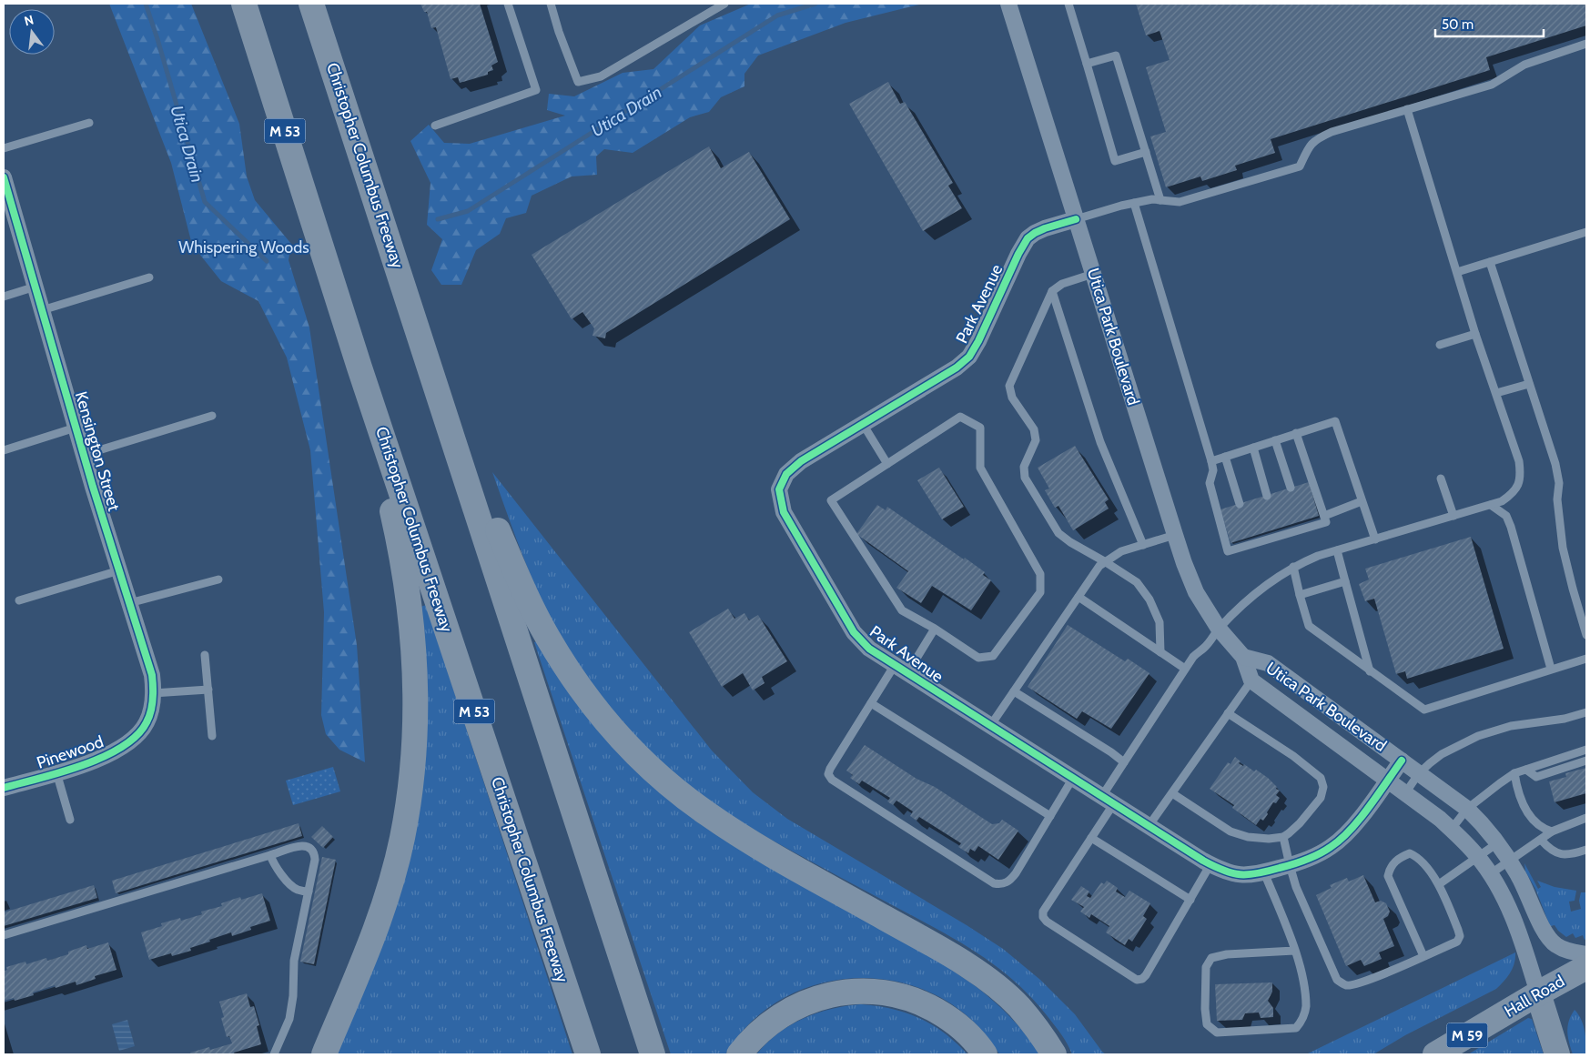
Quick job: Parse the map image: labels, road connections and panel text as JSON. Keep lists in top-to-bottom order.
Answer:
{
  "streets": {
    "highway": [
      "M 53",
      "Christopher Columbus Freeway",
      "Hall Road",
      "M 59"
    ],
    "street": [
      "Park Avenue",
      "Utica Park Boulevard",
      "Kensington Street",
      "Pinewood"
    ]
  },
  "crossings": [
    ["Park Avenue", "Utica Park Boulevard"],
    ["Utica Park Boulevard", "Hall Road"],
    ["Kensington Street", "Pinewood"]
  ],
  "water": ["Utica Drain"],
  "parks": ["Whispering Woods"],
  "scale_bar": "50 m",
  "north": "top"
}
